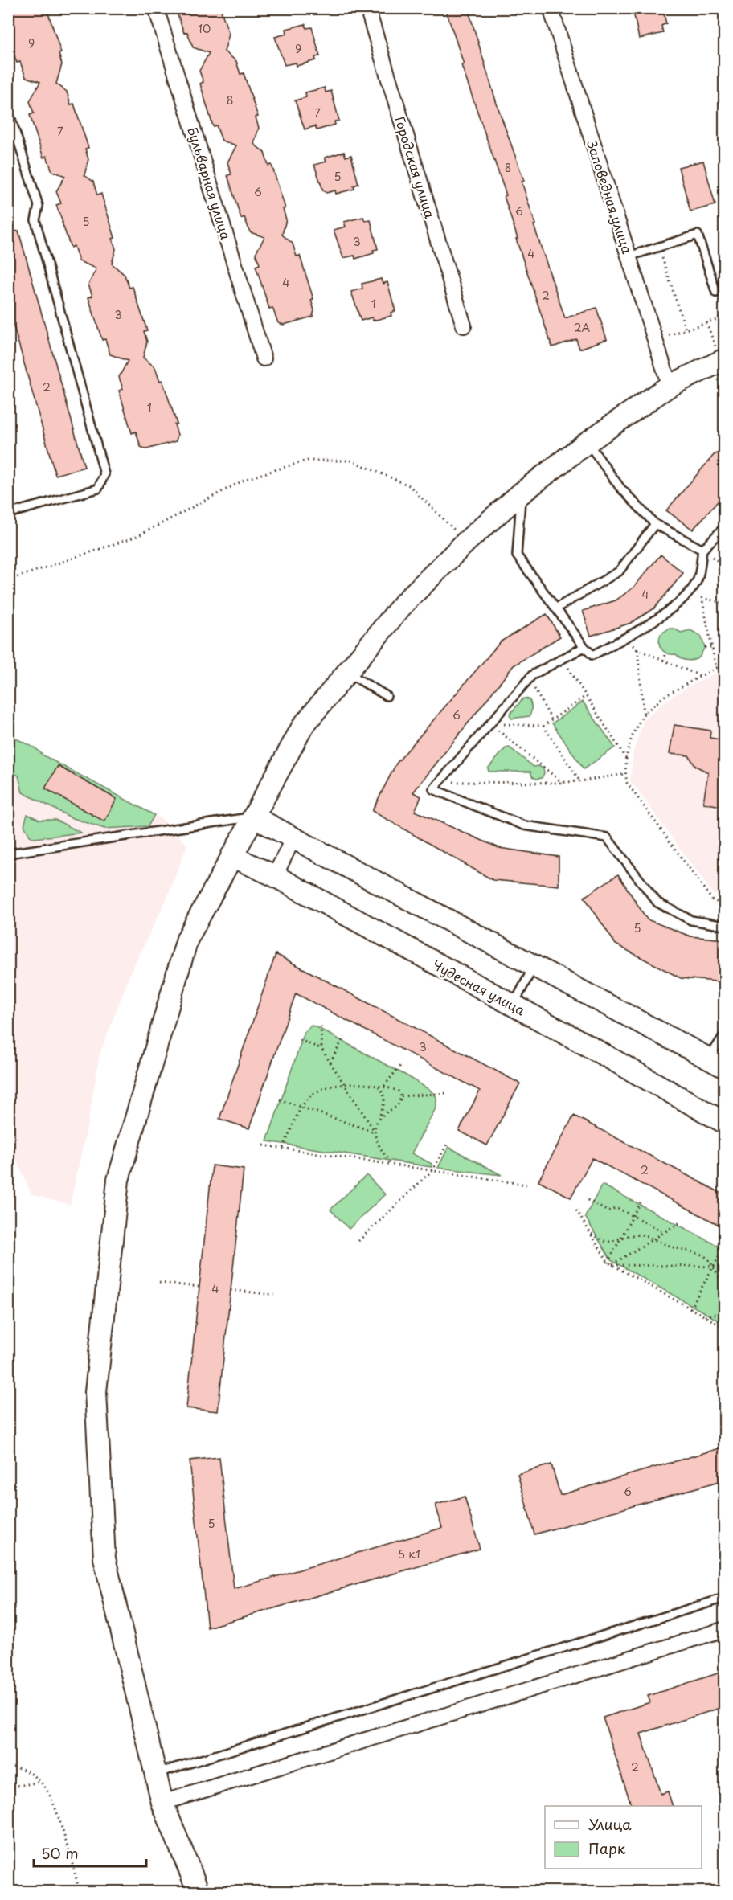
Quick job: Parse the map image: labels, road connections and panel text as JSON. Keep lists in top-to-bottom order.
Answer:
{
  "streets": {
    "street": [
      "Городская улица",
      "Бульварная улица",
      "Заповедная улица",
      "Чудесная улица"
    ]
  },
  "house_numbers": [
    "10",
    "9",
    "9",
    "8",
    "7",
    "7",
    "8",
    "5",
    "6",
    "6",
    "5",
    "3",
    "4",
    "4",
    "2",
    "1",
    "3",
    "2А",
    "2",
    "1",
    "4",
    "6",
    "5",
    "3",
    "2",
    "4",
    "6",
    "5",
    "5 к1",
    "2"
  ],
  "legend": ["Улица", "Парк"],
  "scale_bar": "50 m"
}
